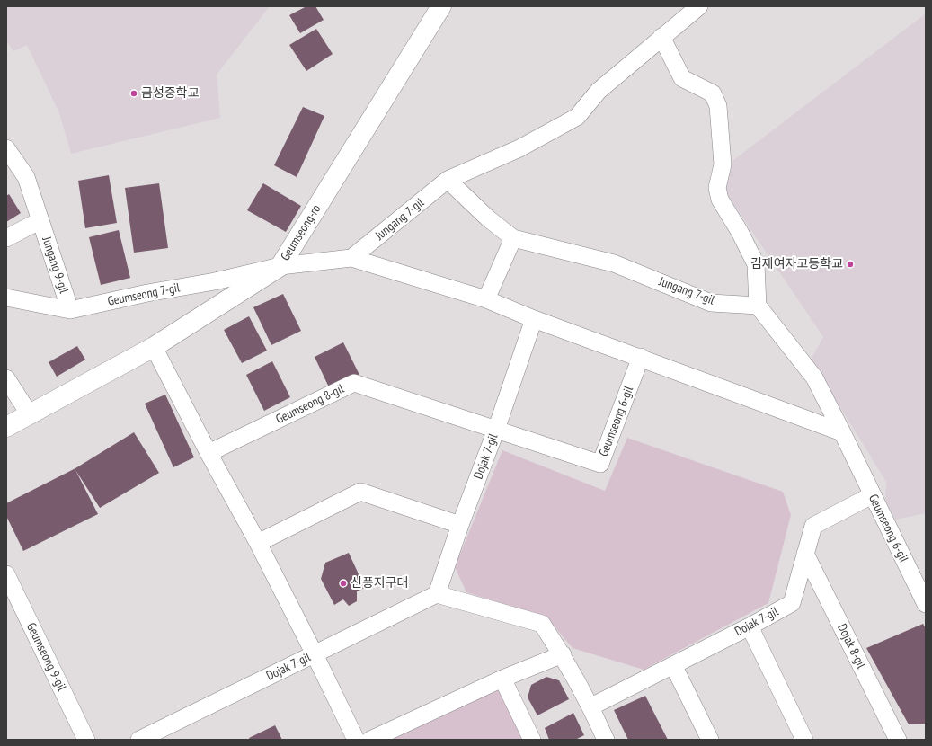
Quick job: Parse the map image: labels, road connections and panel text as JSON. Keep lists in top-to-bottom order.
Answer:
{
  "streets": {
    "street": [
      "Jungang 7-gil",
      "Geumseong-ro",
      "Jungang 9-gil",
      "Geumseong 7-gil",
      "Geumseong 8-gil",
      "Geumseong 6-gil",
      "Dojak 7-gil",
      "Dojak 8-gil",
      "Geumseong 9-gil"
    ]
  },
  "crossings": [
    ["Jungang 7-gil", "Geumseong 6-gil"],
    ["Geumseong-ro", "Geumseong 7-gil"],
    ["Jungang 9-gil", "Geumseong 7-gil"],
    ["Geumseong 8-gil", "Geumseong 6-gil"],
    ["Geumseong 8-gil", "Dojak 7-gil"],
    ["Geumseong 6-gil", "Dojak 7-gil"],
    ["Dojak 7-gil", "Dojak 8-gil"]
  ],
  "places": ["금성중학교", "김제여자고등학교", "신풍지구대"]
}
